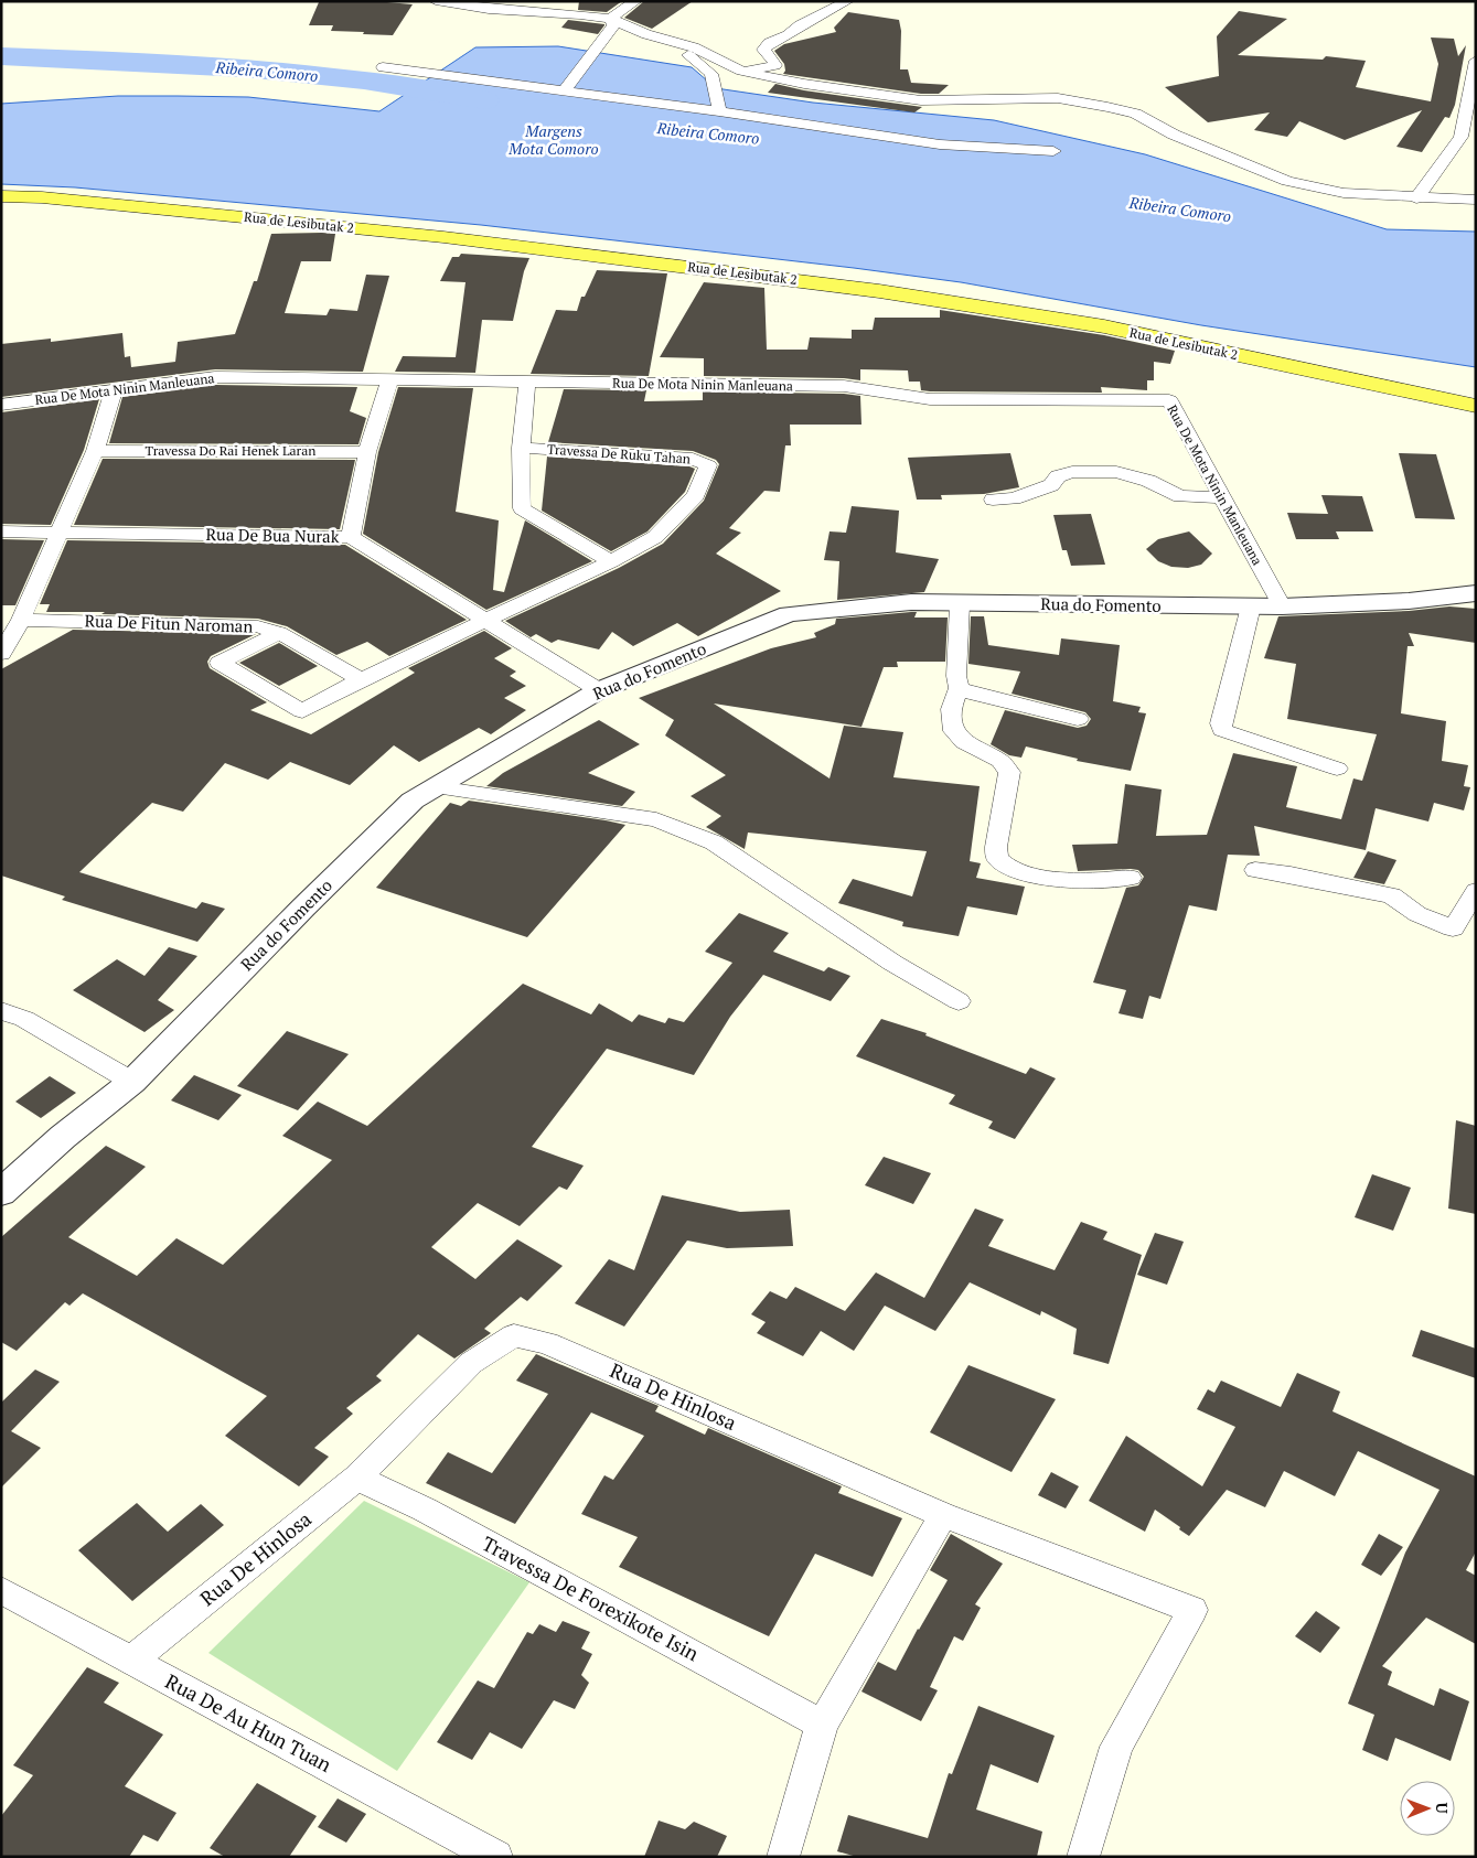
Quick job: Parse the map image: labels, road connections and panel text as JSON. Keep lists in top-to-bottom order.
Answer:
{
  "streets": {
    "main road": ["Rua de Lesibutak 2"],
    "street": [
      "Rua De Mota Ninin Manleuana",
      "Travessa Do Rai Henek Laran",
      "Travessa De Ruku Tahan",
      "Rua De Bua Nurak",
      "Rua do Fomento",
      "Rua De Fitun Naroman",
      "Rua De Hinlosa",
      "Travessa De Forexikote Isin",
      "Rua De Au Hun Tuan"
    ]
  },
  "crossings": [
    ["Rua De Mota Ninin Manleuana", "Rua do Fomento"],
    ["Rua De Bua Nurak", "Rua do Fomento"],
    ["Rua De Hinlosa", "Travessa De Forexikote Isin"],
    ["Rua De Hinlosa", "Rua De Au Hun Tuan"]
  ],
  "water": ["Ribeira Comoro", "Margens Mota Comoro"],
  "north": "right"
}
